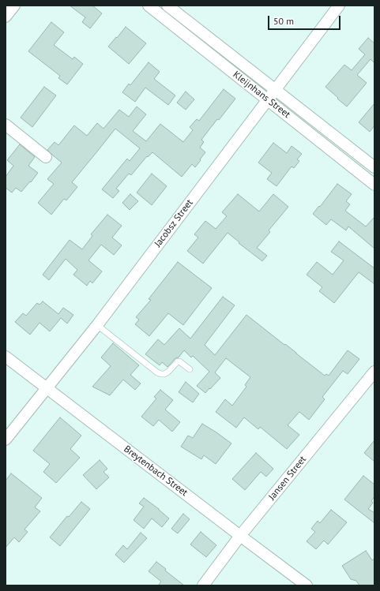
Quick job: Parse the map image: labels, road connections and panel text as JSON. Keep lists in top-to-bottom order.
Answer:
{
  "streets": {
    "street": [
      "Kleijnhans Street",
      "Jacobsz Street",
      "Breytenbach Street",
      "Jansen Street"
    ]
  },
  "crossings": [
    ["Kleijnhans Street", "Jacobsz Street"],
    ["Jacobsz Street", "Breytenbach Street"],
    ["Breytenbach Street", "Jansen Street"]
  ],
  "scale_bar": "50 m"
}
